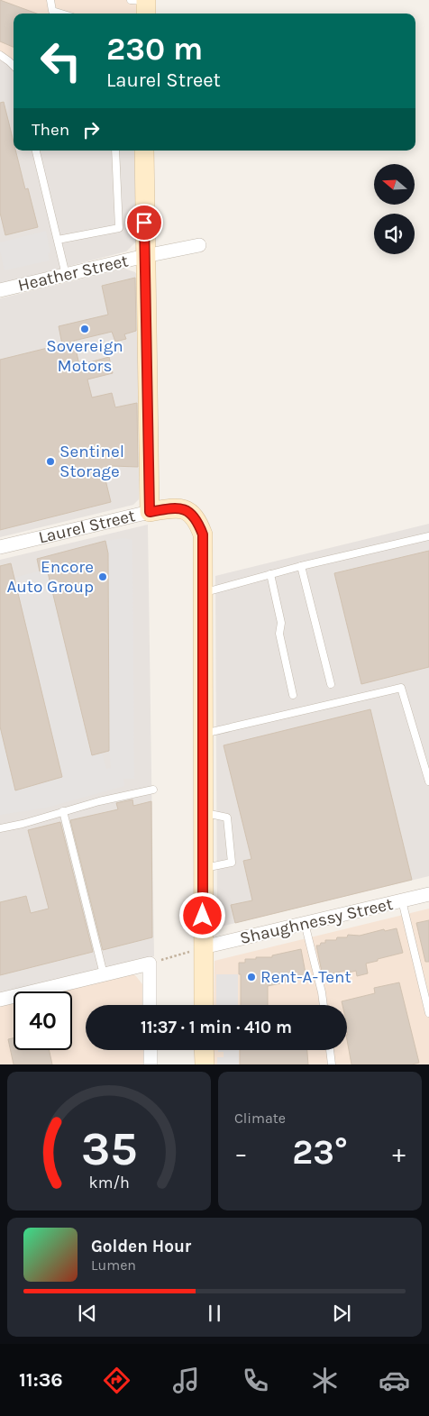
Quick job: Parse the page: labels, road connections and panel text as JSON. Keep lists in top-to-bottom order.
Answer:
{
  "streets": {
    "street": ["Heather Street", "Laurel Street", "Shaughnessy Street"]
  },
  "places": [
    "Sovereign Motors",
    "Sentinel Storage",
    "Encore Auto Group",
    "Rent-A-Tent"
  ],
  "north": "left",
  "page": {
    "turn": ["230 m", "Laurel Street"],
    "then": "Then",
    "limit": "40",
    "trip": "11:37 · 1 min · 410 m",
    "tile": "Climate",
    "heat": ["−", "23°", "+"],
    "song": ["Golden Hour", "Lumen"],
    "tabs": "11:36",
    "gauge": ["35", "km/h"]
  }
}
